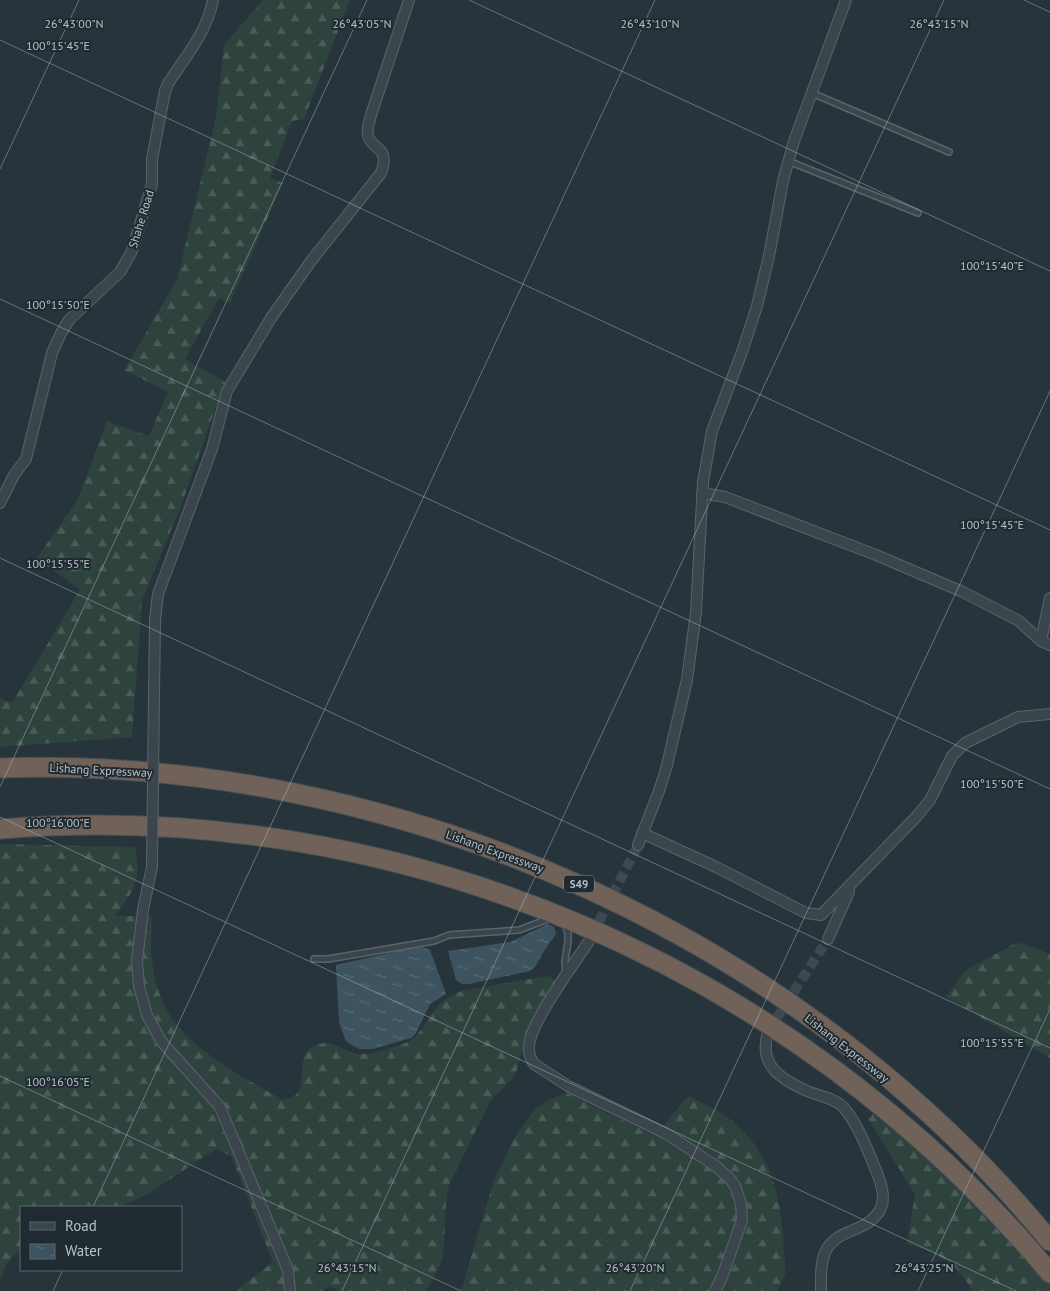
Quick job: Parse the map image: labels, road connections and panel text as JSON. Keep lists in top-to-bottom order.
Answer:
{
  "streets": {
    "highway": ["Lishang Expressway", "S49"],
    "street": ["Shahe Road"]
  },
  "legend": ["Road", "Water"],
  "coordinates": [
    "26°43'00\"N",
    "26°43'05\"N",
    "26°43'10\"N",
    "26°43'15\"N",
    "100°15'45\"E",
    "100°15'40\"E",
    "100°15'50\"E",
    "100°15'55\"E",
    "100°16'00\"E",
    "100°16'05\"E",
    "26°43'20\"N",
    "26°43'25\"N"
  ]
}
